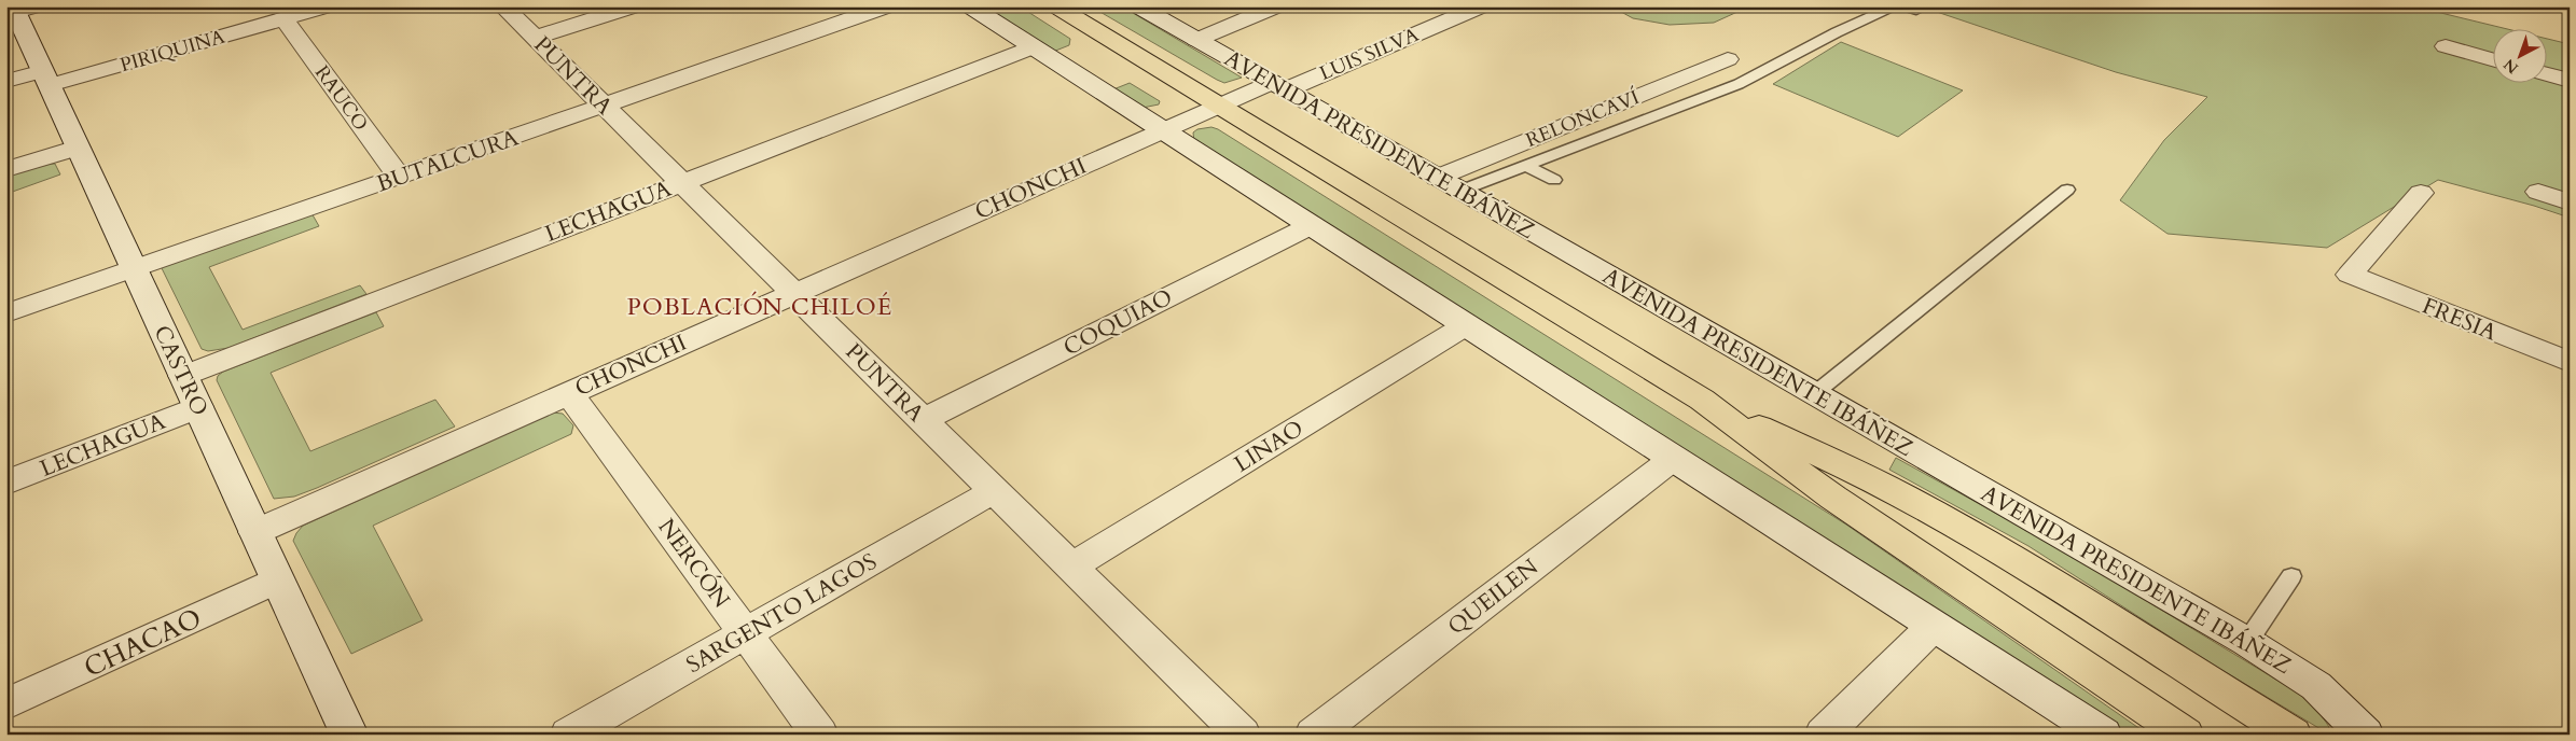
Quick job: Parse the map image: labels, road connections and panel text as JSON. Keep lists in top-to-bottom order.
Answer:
{
  "streets": {
    "main road": ["AVENIDA PRESIDENTE IBÁÑEZ"],
    "street": [
      "PIRIQUINA",
      "LUIS SILVA",
      "PUNTRA",
      "RAUCO",
      "RELONCAVÍ",
      "BUTALCURA",
      "CHONCHI",
      "LECHAGUA",
      "FRESIA",
      "COQUIAO",
      "CASTRO",
      "LINAO",
      "NERCÓN",
      "QUEILEN",
      "SARGENTO LAGOS",
      "CHACAO"
    ]
  },
  "crossings": [
    ["PIRIQUINA", "RAUCO"],
    ["PIRIQUINA", "CASTRO"],
    ["LUIS SILVA", "AVENIDA PRESIDENTE IBÁÑEZ"],
    ["LUIS SILVA", "CHONCHI"],
    ["PUNTRA", "BUTALCURA"],
    ["PUNTRA", "CHONCHI"],
    ["PUNTRA", "LECHAGUA"],
    ["PUNTRA", "COQUIAO"],
    ["PUNTRA", "LINAO"],
    ["PUNTRA", "SARGENTO LAGOS"],
    ["RAUCO", "BUTALCURA"],
    ["RELONCAVÍ", "AVENIDA PRESIDENTE IBÁÑEZ"],
    ["AVENIDA PRESIDENTE IBÁÑEZ", "CHONCHI"],
    ["BUTALCURA", "CASTRO"],
    ["CHONCHI", "CASTRO"],
    ["CHONCHI", "NERCÓN"],
    ["LECHAGUA", "CASTRO"],
    ["CASTRO", "CHACAO"],
    ["NERCÓN", "SARGENTO LAGOS"]
  ],
  "districts": ["POBLACIÓN CHILOÉ"],
  "north": "bottom left"
}
